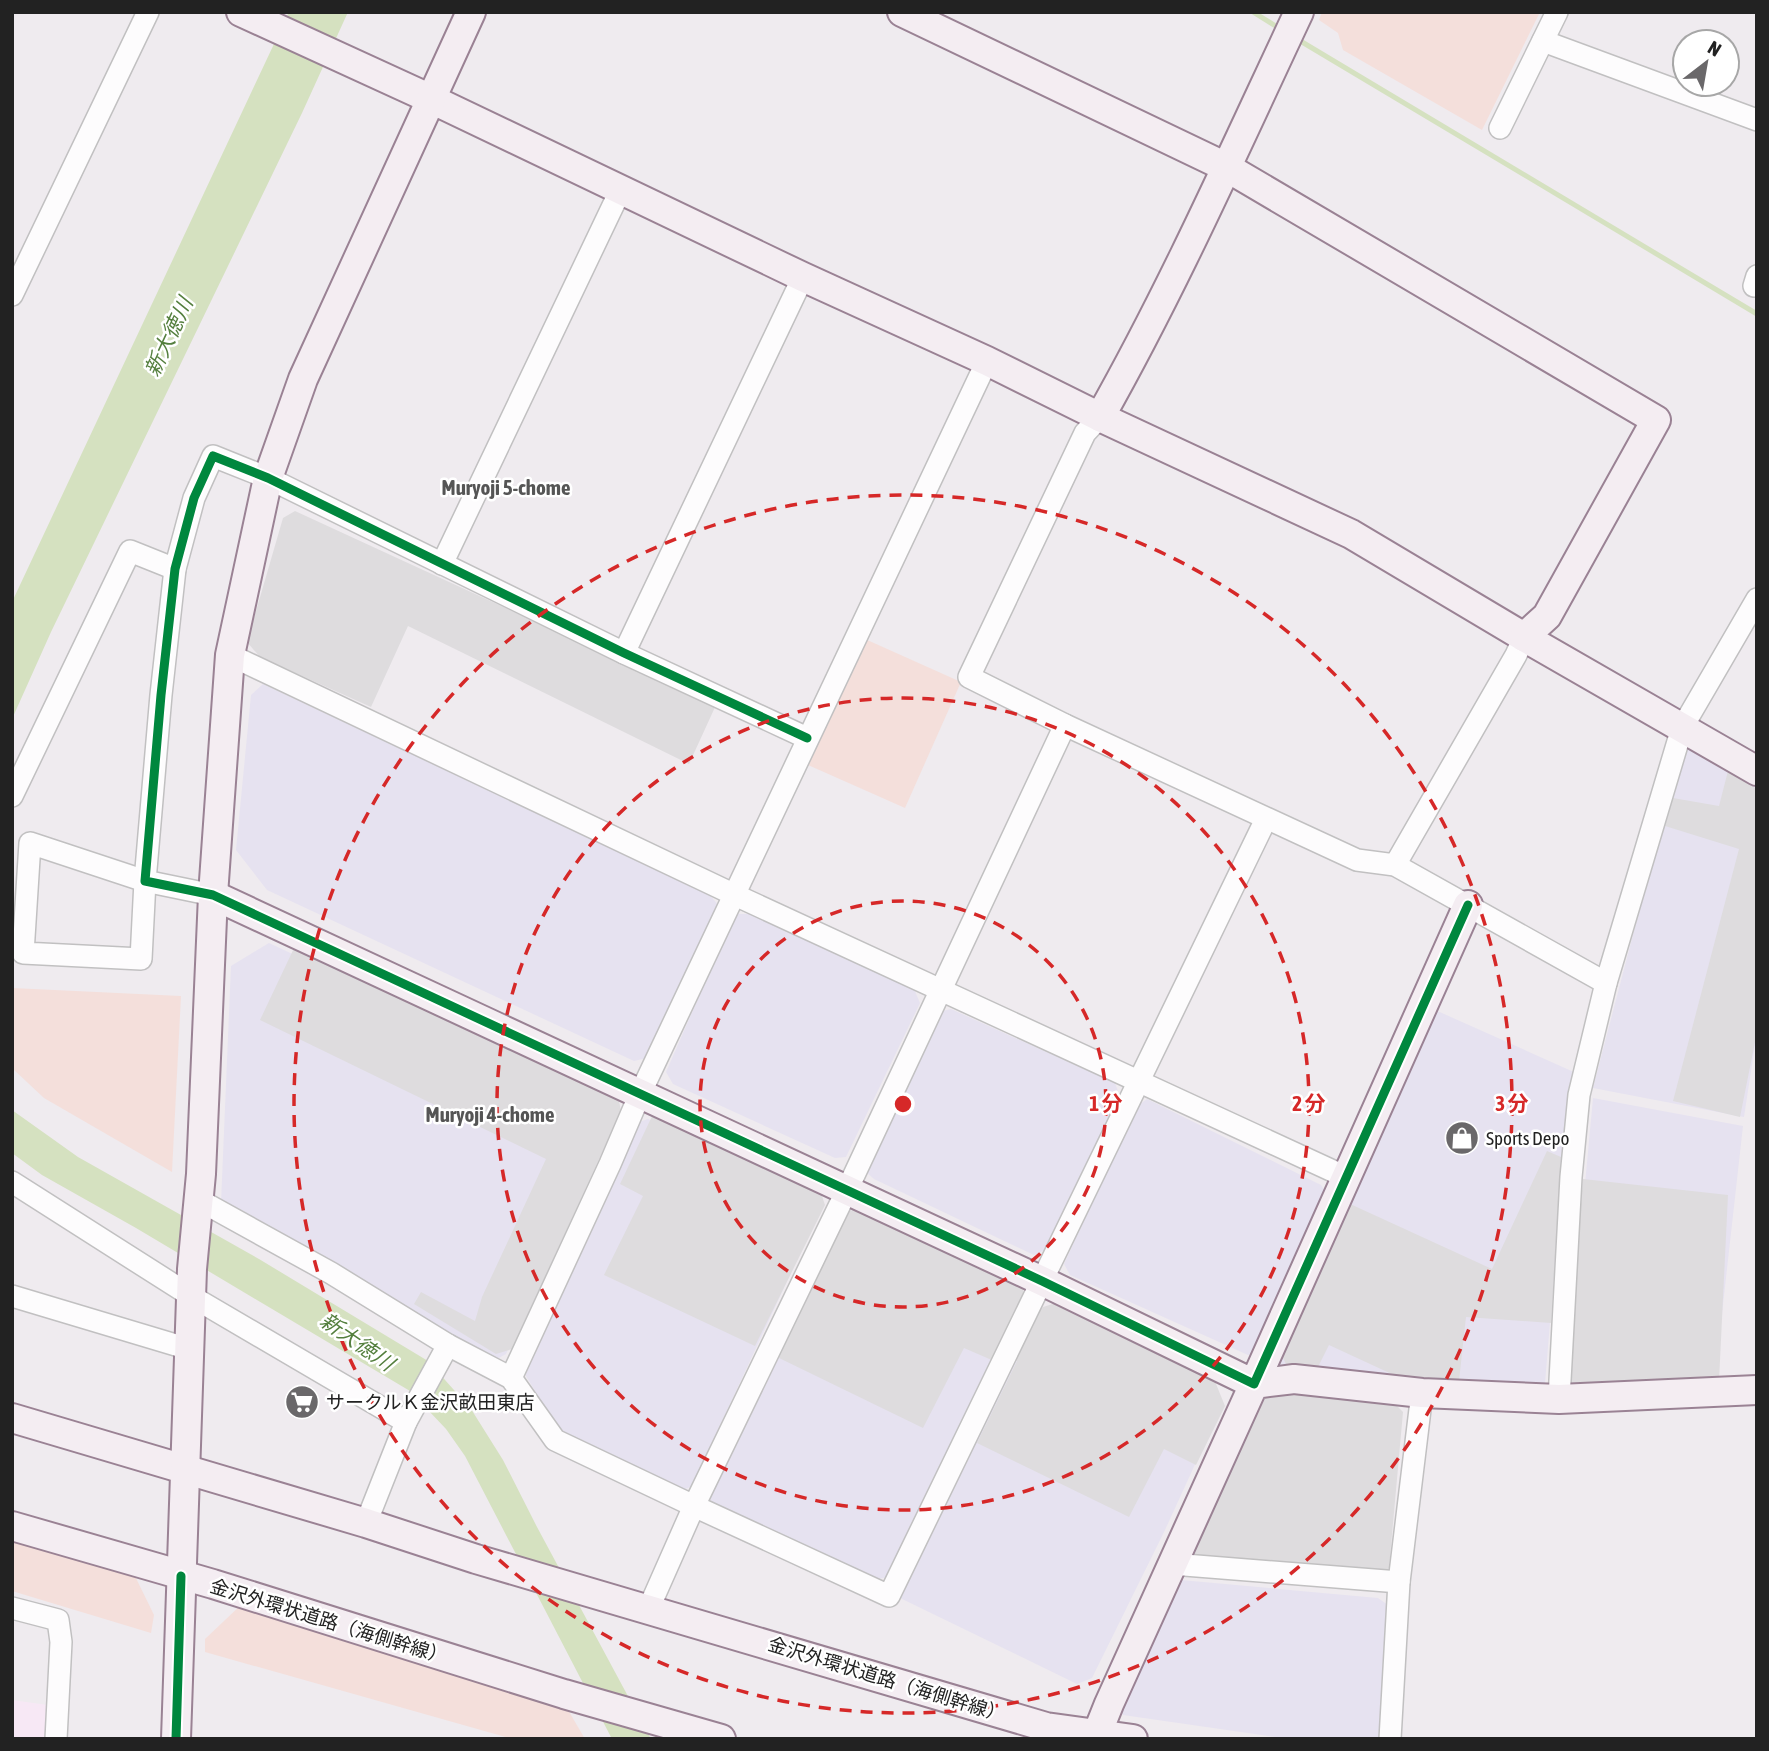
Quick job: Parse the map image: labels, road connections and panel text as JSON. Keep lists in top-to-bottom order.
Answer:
{
  "streets": {
    "street": ["金沢外環状道路（海側幹線）"]
  },
  "districts": ["Muryoji 5-chome", "Muryoji 4-chome"],
  "water": ["新大徳川"],
  "places": {
    "shop": ["Sports Depo"],
    "supermarket": ["サークルＫ金沢畝田東店"]
  },
  "north": "top right",
  "rings": ["1 分", "2 分", "3 分"]
}
